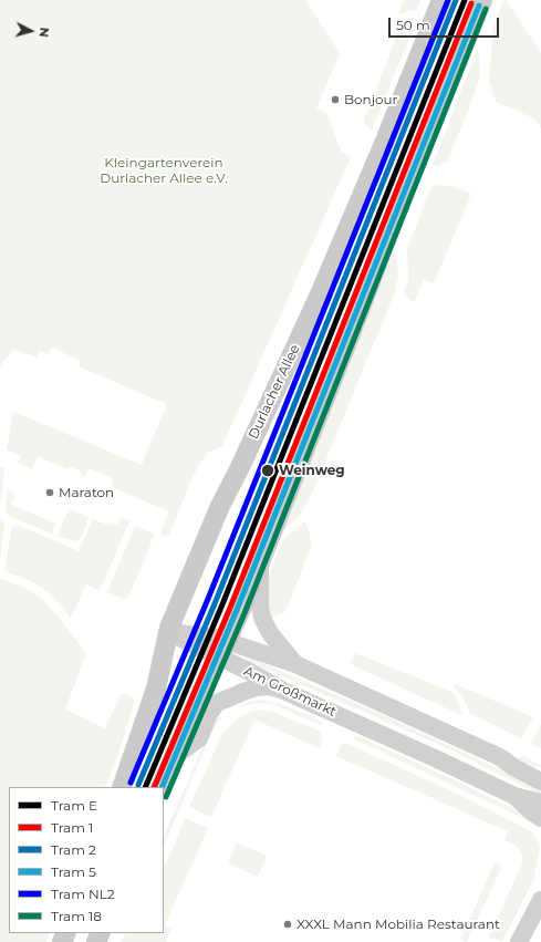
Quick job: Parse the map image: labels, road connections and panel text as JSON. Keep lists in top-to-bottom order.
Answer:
{
  "streets": {
    "main road": ["Durlacher Allee", "Am Großmarkt"]
  },
  "crossings": [
    ["Durlacher Allee", "Am Großmarkt"]
  ],
  "parks": ["Kleingartenverein Durlacher Allee e.V."],
  "places": [
    "Bonjour",
    "Weinweg",
    "Maraton",
    "XXXL Mann Mobilia Restaurant"
  ],
  "lines": [
    "tram line E",
    "tram line 2",
    "tram line NL2",
    "tram line 1",
    "tram line 5",
    "tram line 18"
  ],
  "legend": [
    "Tram E",
    "Tram 1",
    "Tram 2",
    "Tram 5",
    "Tram NL2",
    "Tram 18"
  ],
  "scale_bar": "50 m",
  "north": "right"
}
